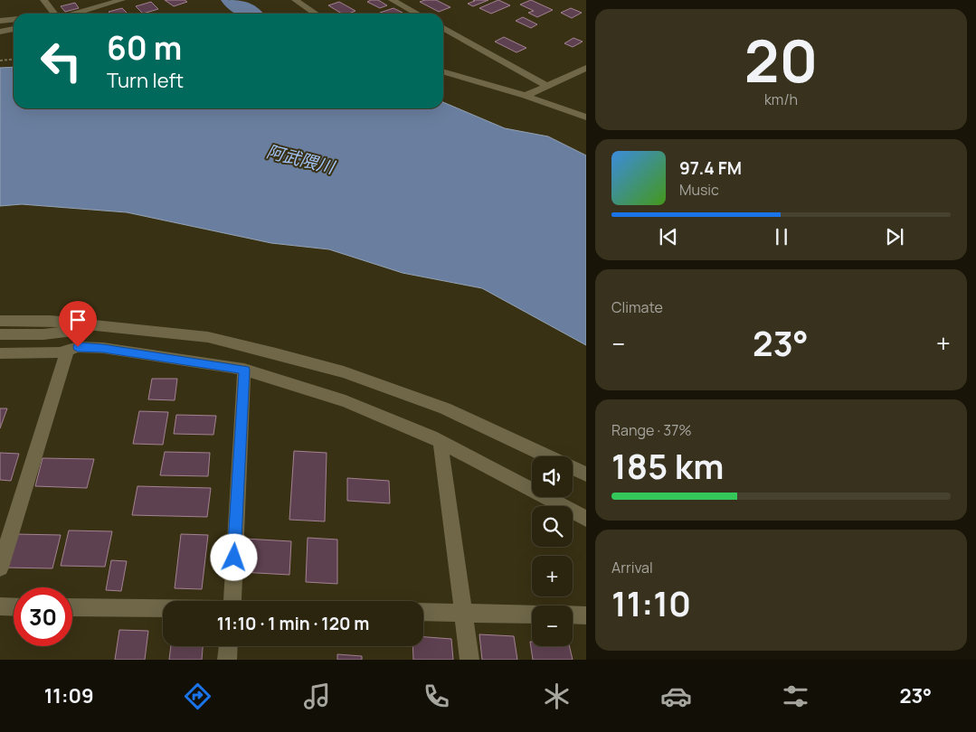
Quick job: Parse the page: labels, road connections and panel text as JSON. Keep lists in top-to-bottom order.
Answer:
{
  "water": ["阿武隈川"],
  "page": {
    "tile": [
      ["20", "km/h"],
      "Climate",
      ["Range · 37%", "185 km"],
      ["Arrival", "11:10"]
    ],
    "turn": ["60 m", "Turn left"],
    "song": ["97.4 FM", "Music"],
    "heat": ["−", "23°", "+"],
    "map_buttons": ["+", "−"],
    "limit": "30",
    "trip": "11:10 · 1 min · 120 m",
    "tabs": ["11:09", "23°"]
  }
}
